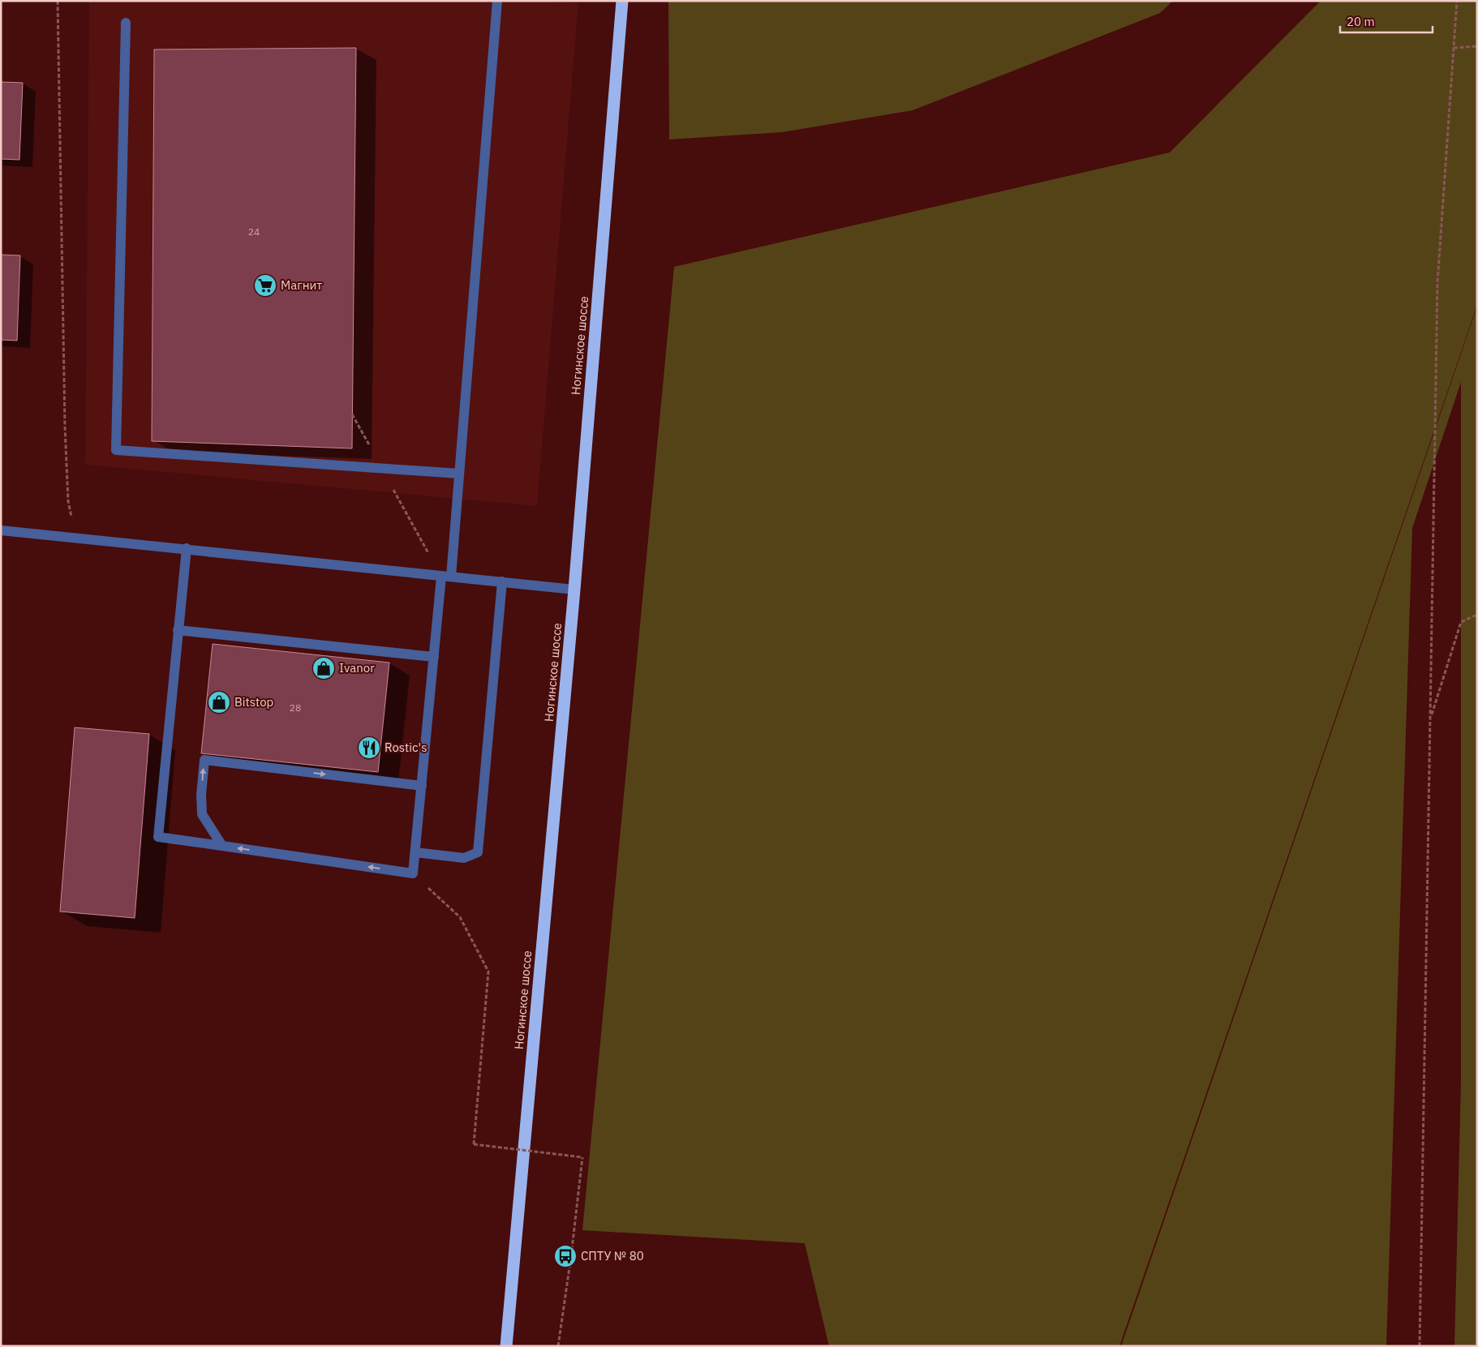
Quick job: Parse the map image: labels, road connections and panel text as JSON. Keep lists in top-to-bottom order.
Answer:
{
  "streets": {
    "highway": ["Ногинское шоссе"]
  },
  "places": {
    "supermarket": ["Магнит"],
    "shop": ["Ivanor", "Bitstop"],
    "restaurant": ["Rostic's"],
    "bus stop": ["СПТУ № 80"]
  },
  "house_numbers": ["24", "28"],
  "scale_bar": "20 m"
}
